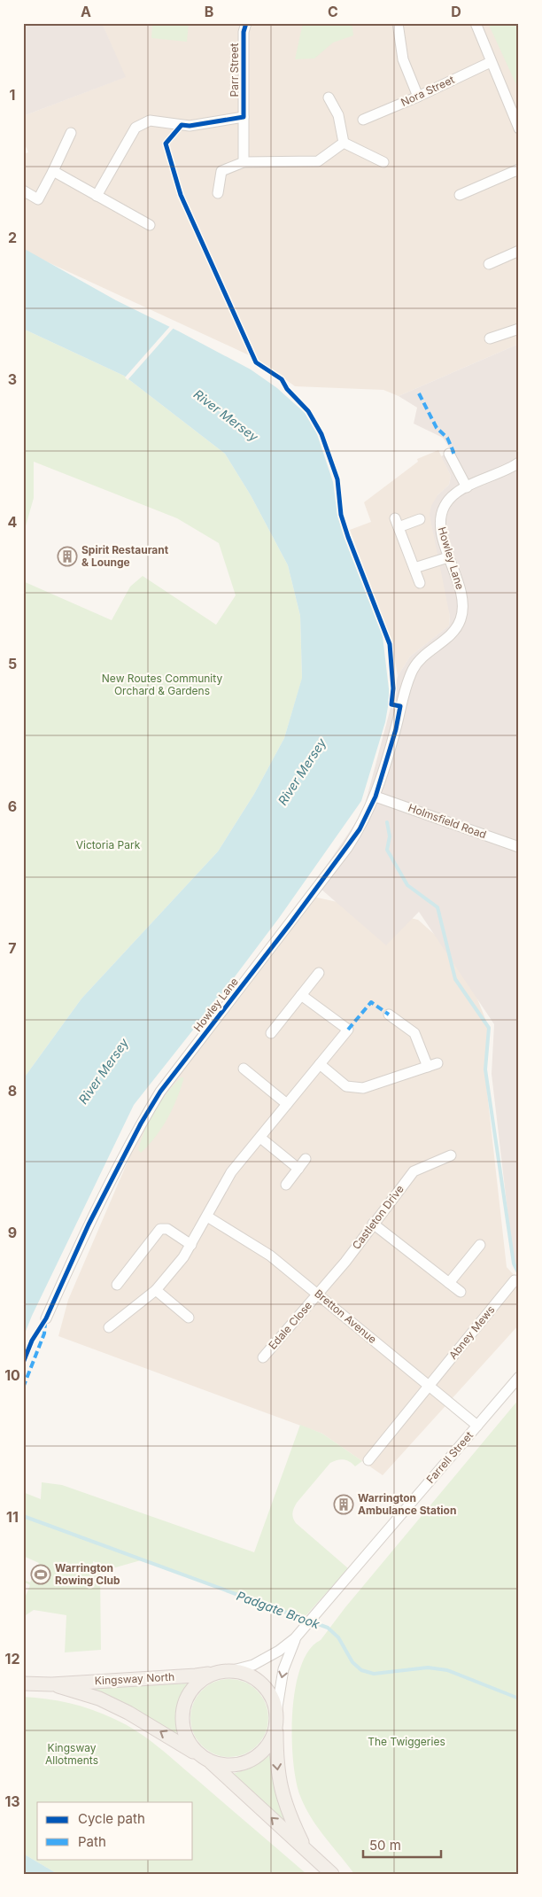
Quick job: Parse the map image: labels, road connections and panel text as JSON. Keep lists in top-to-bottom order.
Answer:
{
  "streets": {
    "main road": ["Kingsway North"],
    "street": [
      "Parr Street",
      "Nora Street",
      "Howley Lane",
      "Holmsfield Road",
      "Castleton Drive",
      "Bretton Avenue",
      "Edale Close",
      "Abney Mews",
      "Farrell Street"
    ]
  },
  "crossings": [
    ["Howley Lane", "Holmsfield Road"],
    ["Castleton Drive", "Bretton Avenue"],
    ["Castleton Drive", "Edale Close"],
    ["Bretton Avenue", "Edale Close"],
    ["Bretton Avenue", "Abney Mews"],
    ["Bretton Avenue", "Farrell Street"],
    ["Farrell Street", "Kingsway North"]
  ],
  "water": ["River Mersey", "Padgate Brook"],
  "parks": [
    "New Routes Community Orchard & Gardens",
    "Victoria Park",
    "The Twiggeries",
    "Kingsway Allotments"
  ],
  "places": {
    "building": ["Spirit Restaurant & Lounge", "Warrington Ambulance Station"],
    "sports": ["Warrington Rowing Club"]
  },
  "legend": ["Cycle path", "Path"],
  "scale_bar": "50 m",
  "grid": {
    "columns": [
      "A",
      "B",
      "C",
      "D"
    ],
    "rows": [
      "1",
      "2",
      "3",
      "4",
      "5",
      "6",
      "7",
      "8",
      "9",
      "10",
      "11",
      "12",
      "13"
    ]
  }
}
